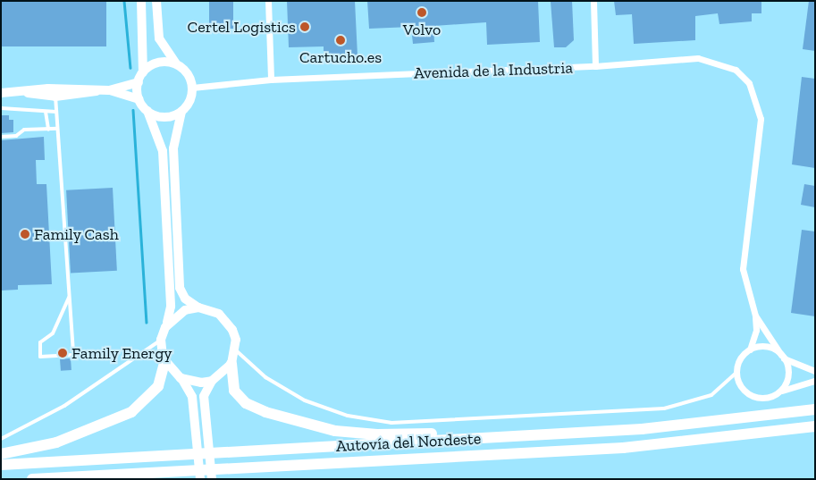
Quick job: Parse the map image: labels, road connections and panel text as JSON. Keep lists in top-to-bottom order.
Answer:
{
  "streets": {
    "highway": ["Autovía del Nordeste"],
    "street": ["Avenida de la Industria"]
  },
  "places": [
    "Volvo",
    "Certel Logistics",
    "Cartucho.es",
    "Family Cash",
    "Family Energy"
  ]
}
